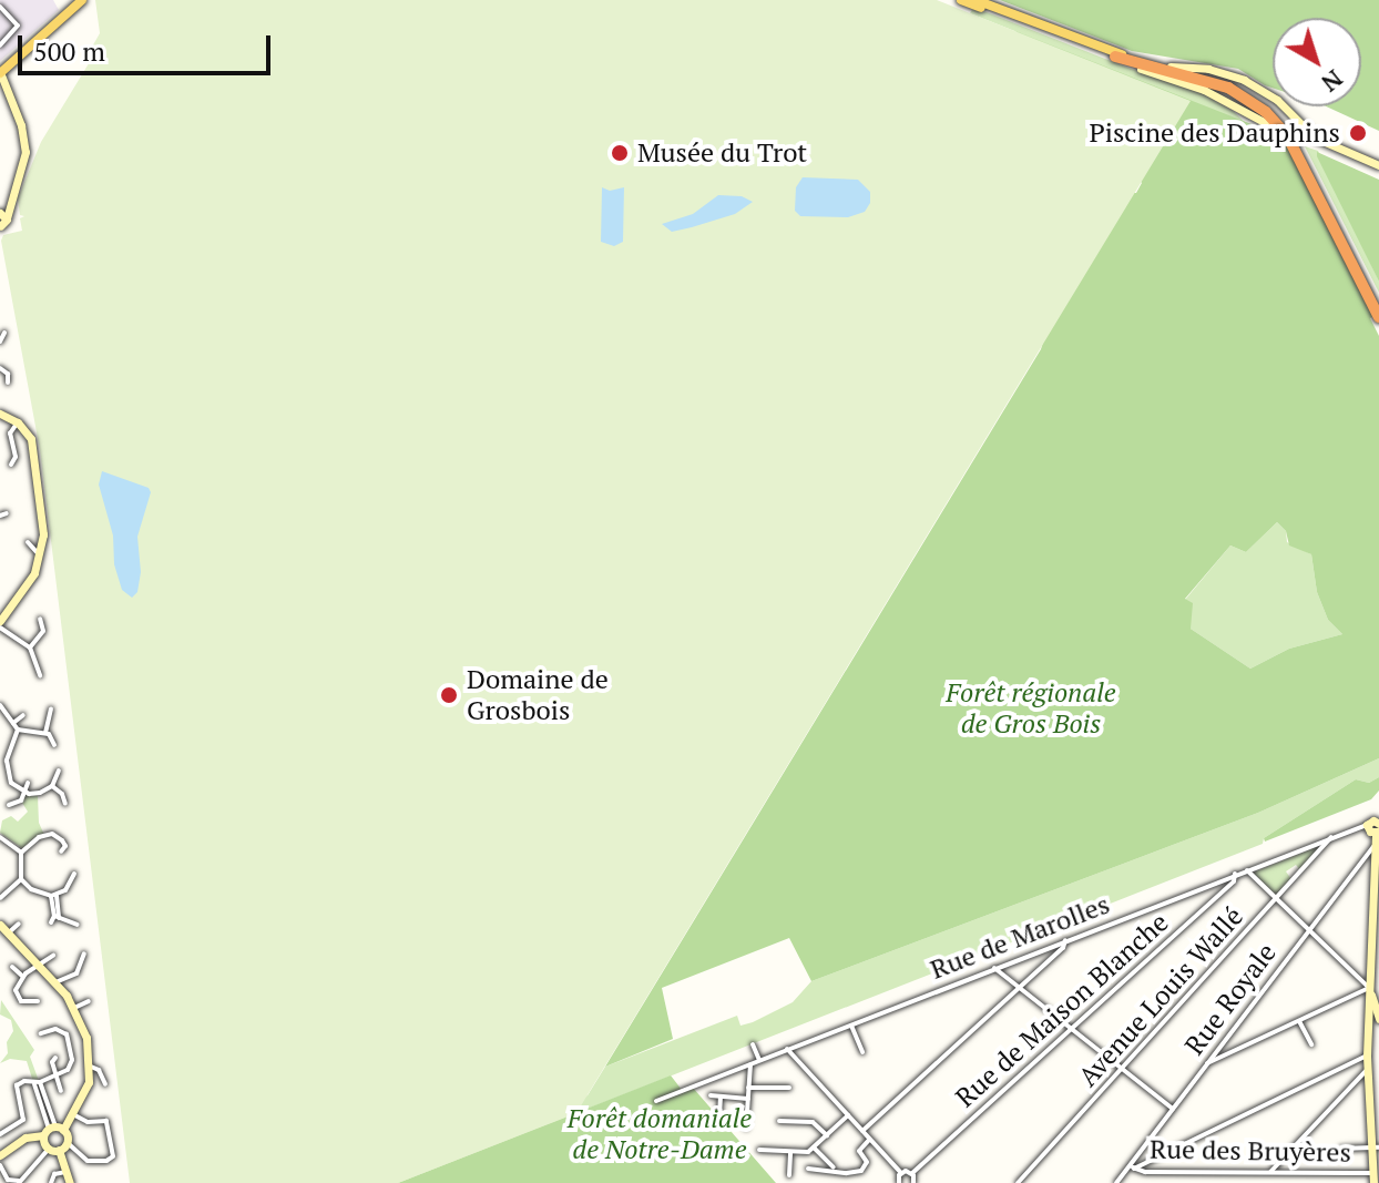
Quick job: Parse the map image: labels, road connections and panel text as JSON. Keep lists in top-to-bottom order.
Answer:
{
  "streets": {
    "street": [
      "Rue de Marolles",
      "Avenue Louis Wallé",
      "Rue Royale",
      "Rue de Maison Blanche",
      "Rue des Bruyères"
    ]
  },
  "crossings": [
    ["Rue de Marolles", "Avenue Louis Wallé"],
    ["Rue de Marolles", "Rue de Maison Blanche"],
    ["Rue Royale", "Rue des Bruyères"]
  ],
  "parks": ["Forêt régionale de Gros Bois", "Forêt domaniale de Notre-Dame"],
  "places": ["Piscine des Dauphins", "Musée du Trot", "Domaine de Grosbois"],
  "scale_bar": "500 m",
  "north": "bottom right"
}
